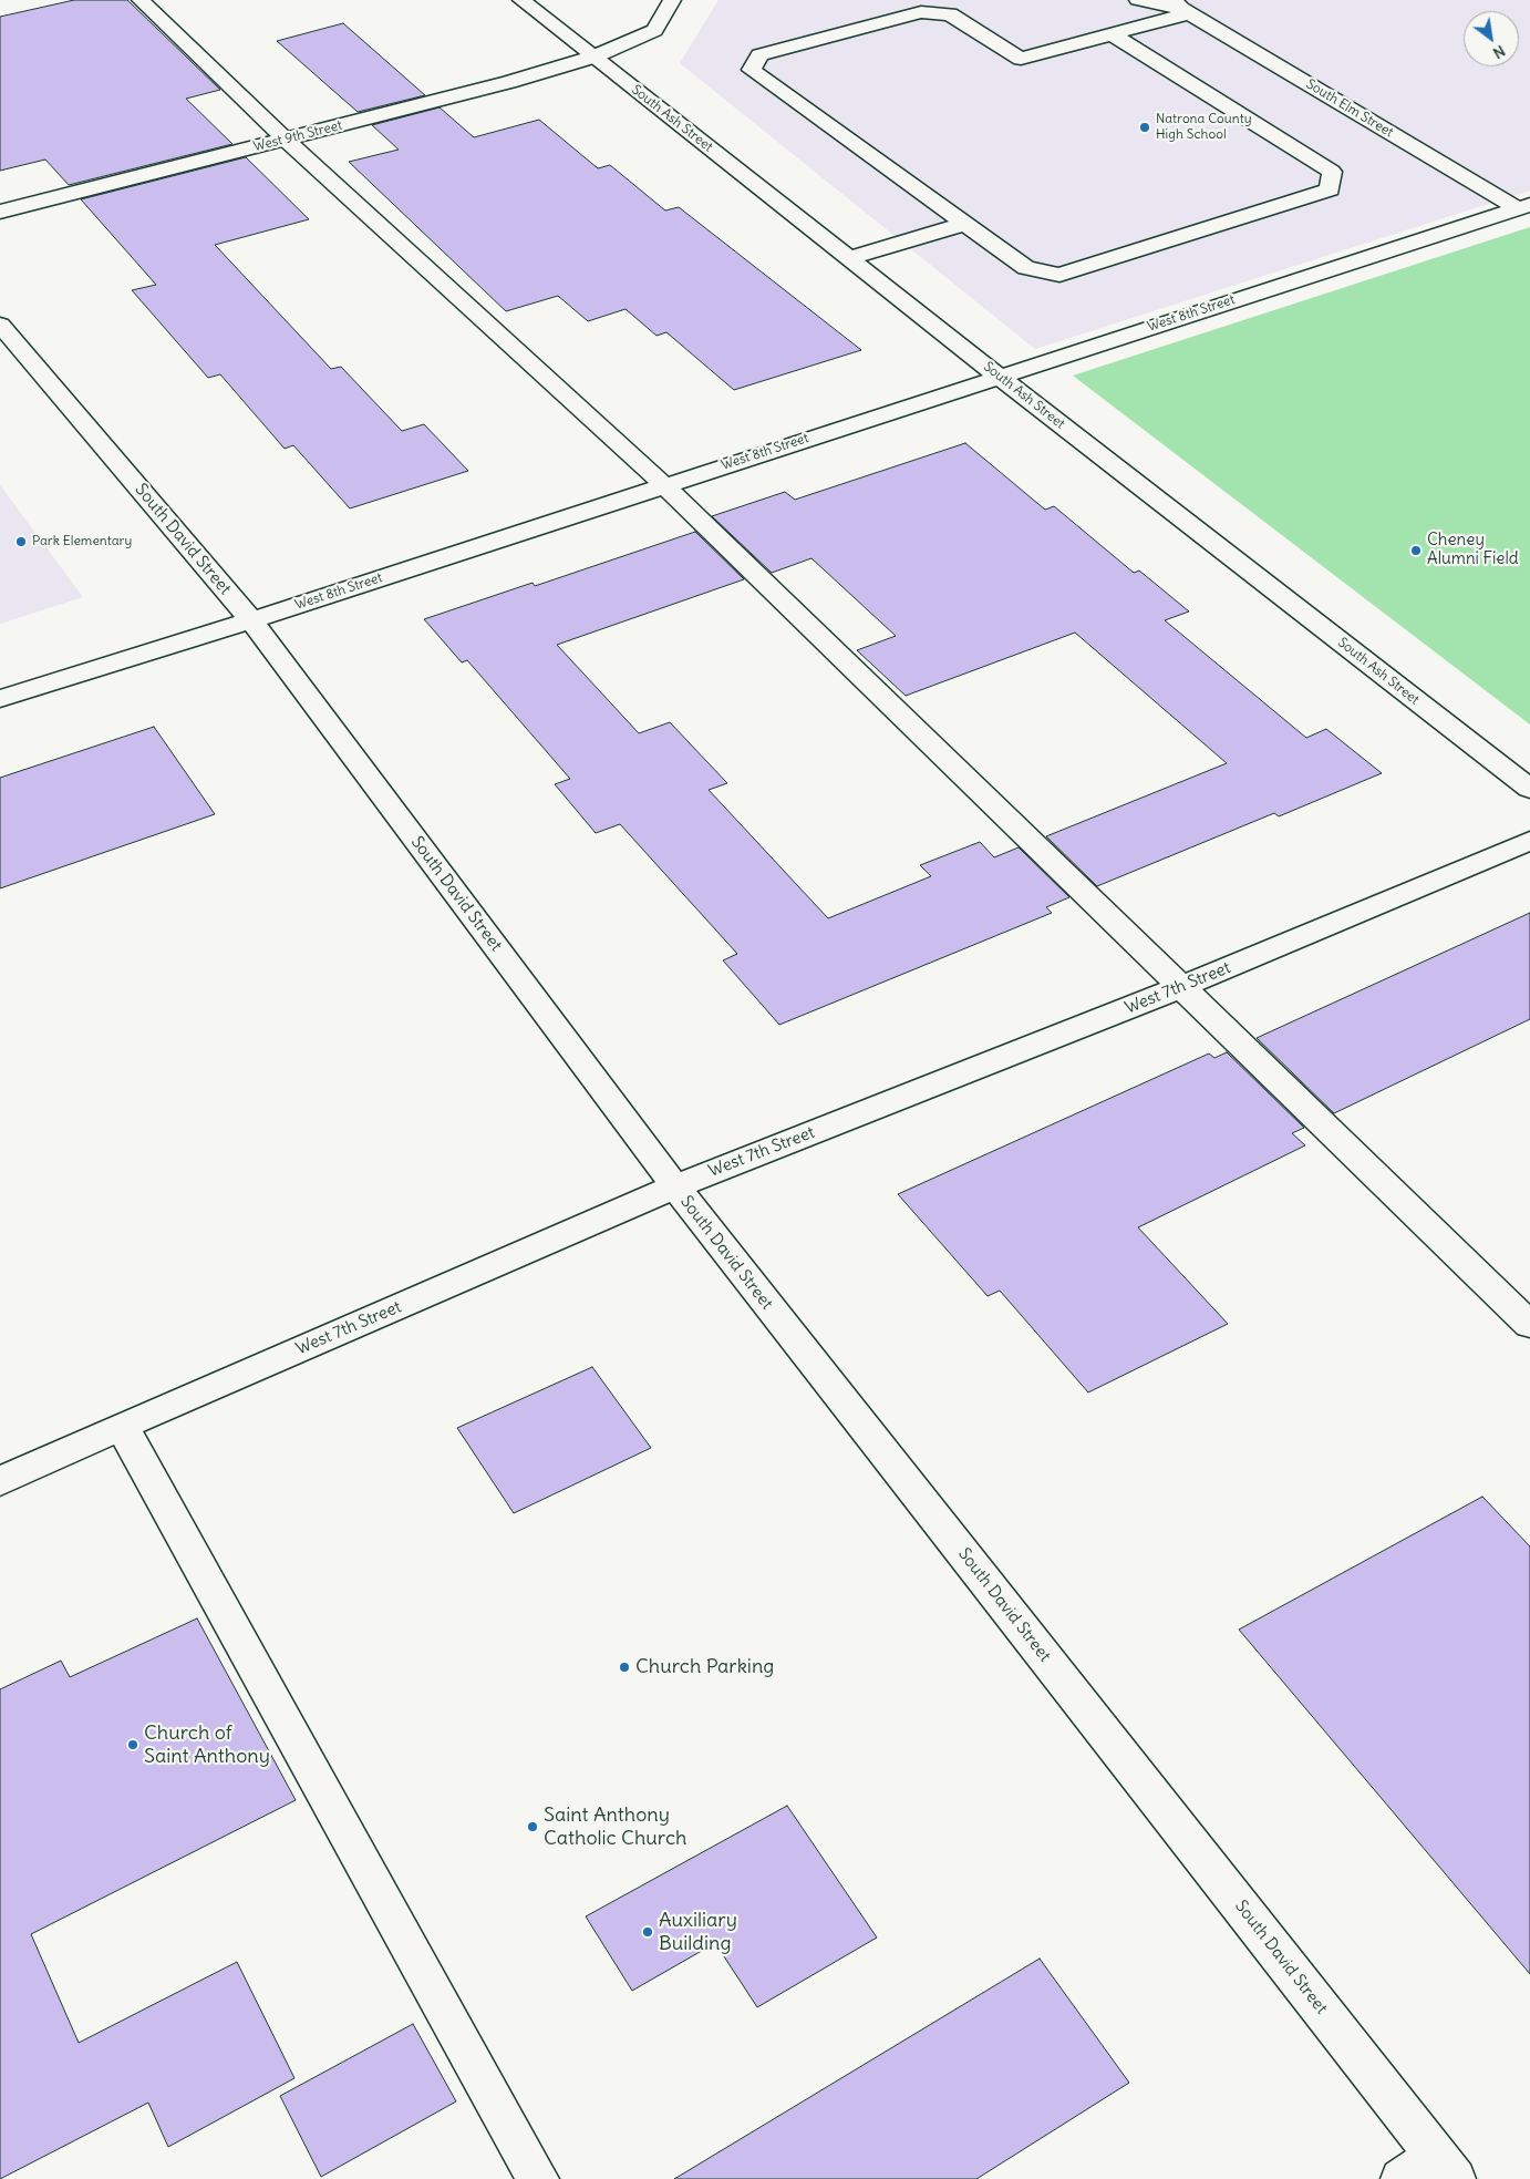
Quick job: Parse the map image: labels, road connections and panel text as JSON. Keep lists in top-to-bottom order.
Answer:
{
  "streets": {
    "street": [
      "South Elm Street",
      "South Ash Street",
      "West 9th Street",
      "West 8th Street",
      "South David Street",
      "West 7th Street"
    ]
  },
  "crossings": [
    ["South Elm Street", "West 8th Street"],
    ["South Ash Street", "West 9th Street"],
    ["South Ash Street", "West 8th Street"],
    ["West 8th Street", "South David Street"],
    ["South David Street", "West 7th Street"]
  ],
  "places": [
    "Natrona County High School",
    "Park Elementary",
    "Cheney Alumni Field",
    "Church Parking",
    "Church of Saint Anthony",
    "Saint Anthony Catholic Church",
    "Auxiliary Building"
  ],
  "north": "bottom right"
}
